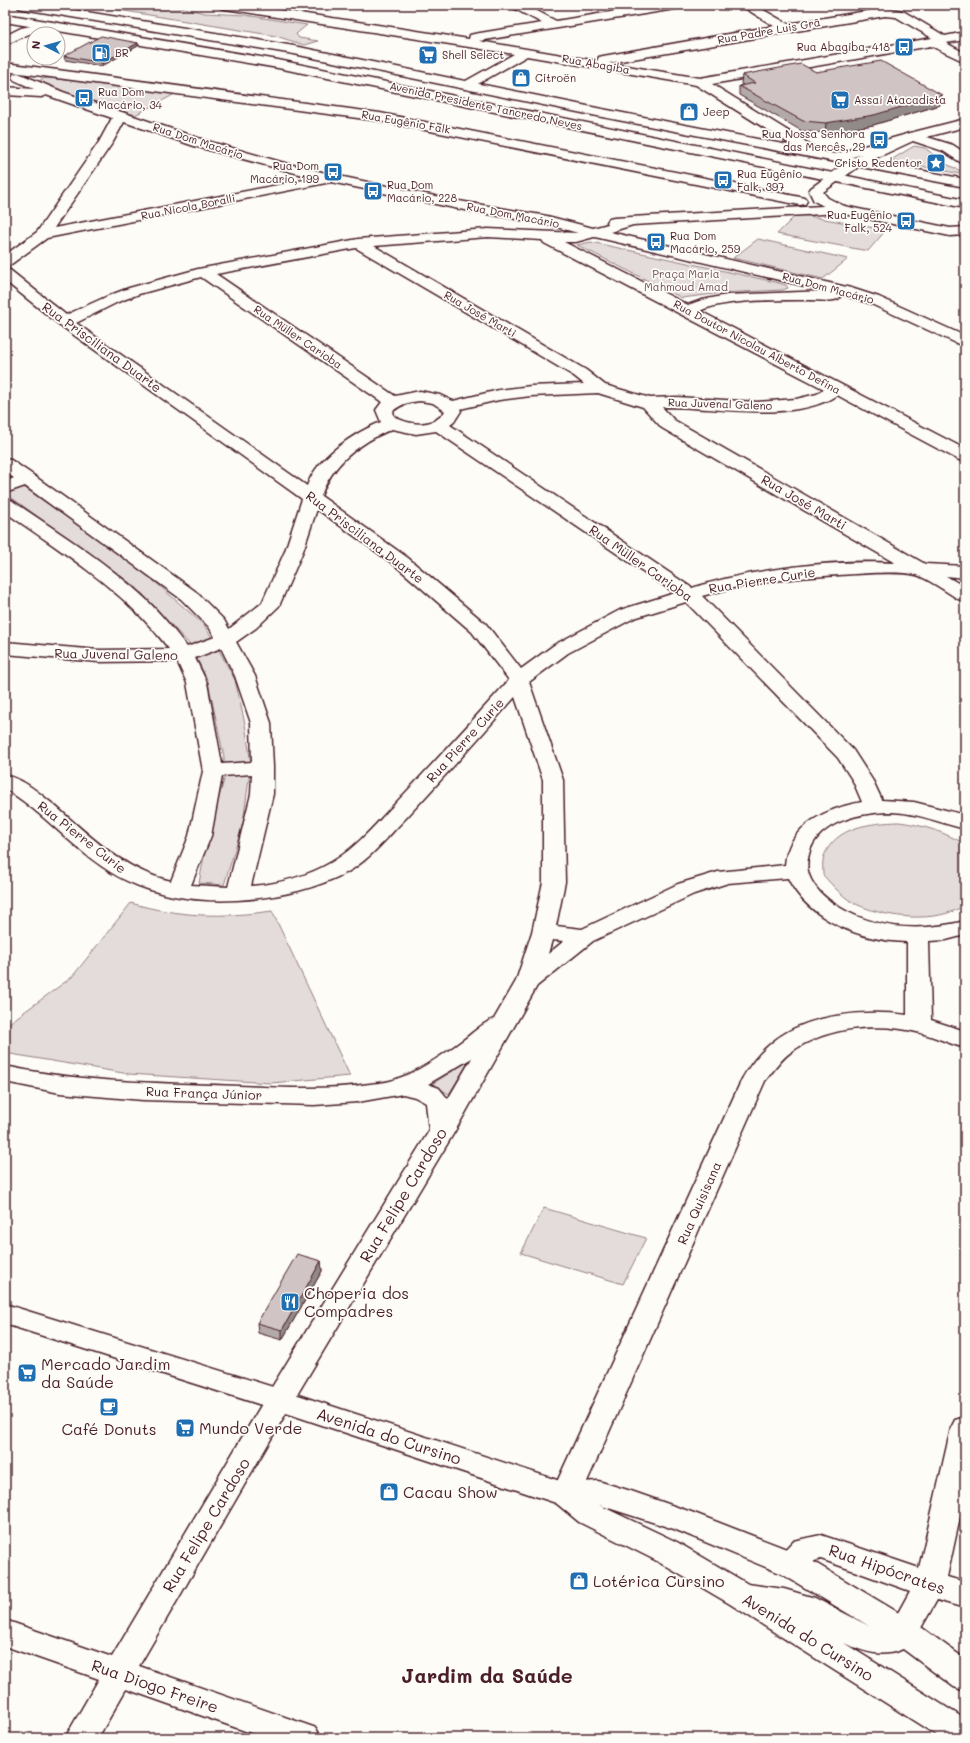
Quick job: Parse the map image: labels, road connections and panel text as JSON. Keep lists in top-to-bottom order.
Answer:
{
  "streets": {
    "main road": [
      "Rua Padre Luis Grã",
      "Rua Abagiba",
      "Avenida Presidente Tancredo Neves",
      "Rua Eugênio Falk",
      "Rua Dom Macário",
      "Rua Nicola Boralli",
      "Rua José Marti",
      "Rua Müller Carioba",
      "Rua Prisciliana Duarte",
      "Rua Doutor Nicolau Alberto Defina",
      "Rua Juvenal Galeno",
      "Rua Pierre Curie",
      "Rua França Júnior",
      "Rua Felipe Cardoso",
      "Rua Quisisana",
      "Avenida do Cursino",
      "Rua Hipócrates",
      "Rua Diogo Freire"
    ]
  },
  "crossings": [
    ["Rua Padre Luis Grã", "Rua Abagiba"],
    ["Rua Eugênio Falk", "Rua Dom Macário"],
    ["Rua Dom Macário", "Rua Nicola Boralli"],
    ["Rua Dom Macário", "Rua Doutor Nicolau Alberto Defina"],
    ["Rua José Marti", "Rua Juvenal Galeno"],
    ["Rua José Marti", "Rua Pierre Curie"],
    ["Rua Müller Carioba", "Rua Pierre Curie"],
    ["Rua Prisciliana Duarte", "Rua Juvenal Galeno"],
    ["Rua Prisciliana Duarte", "Rua Pierre Curie"],
    ["Rua Prisciliana Duarte", "Rua Felipe Cardoso"],
    ["Rua Doutor Nicolau Alberto Defina", "Rua Juvenal Galeno"],
    ["Rua França Júnior", "Rua Felipe Cardoso"],
    ["Rua Felipe Cardoso", "Avenida do Cursino"],
    ["Rua Felipe Cardoso", "Rua Diogo Freire"],
    ["Rua Quisisana", "Avenida do Cursino"],
    ["Avenida do Cursino", "Rua Hipócrates"]
  ],
  "districts": ["Jardim da Saúde"],
  "parks": ["Praça Maria Mahmoud Amad"],
  "places": {
    "bus stop": [
      "Rua Abagiba, 418",
      "Rua Dom Macário, 34",
      "Rua Nossa Senhora das Mercês, 29",
      "Rua Dom Macário, 199",
      "Rua Eugênio Falk, 397",
      "Rua Dom Macário, 228",
      "Rua Eugênio Falk, 524",
      "Rua Dom Macário, 259"
    ],
    "fuel station": ["BR"],
    "supermarket": [
      "Shell Select",
      "Assaí Atacadista",
      "Mercado Jardim da Saúde",
      "Mundo Verde"
    ],
    "shop": [
      "Citroën",
      "Jeep",
      "Cacau Show",
      "Lotérica Cursino"
    ],
    "place": ["Cristo Redentor"],
    "restaurant": ["Choperia dos Compadres"],
    "cafe": ["Café Donuts"]
  },
  "north": "left"
}
